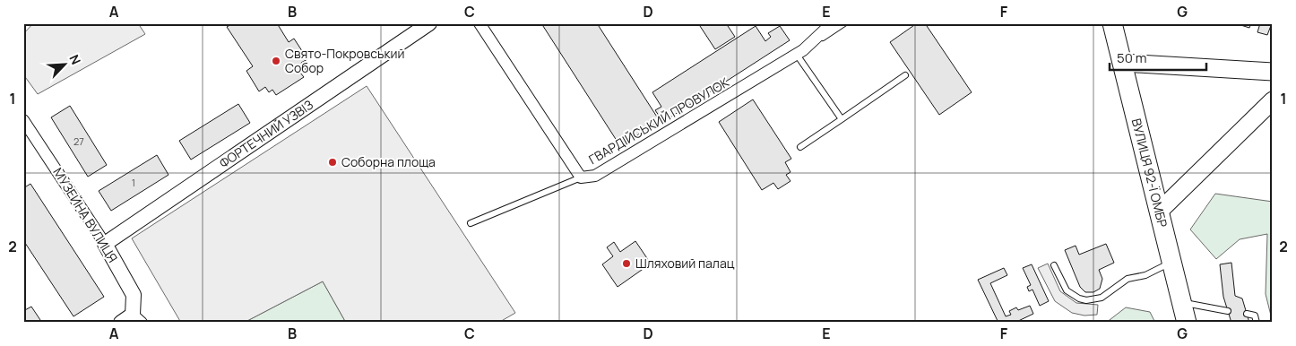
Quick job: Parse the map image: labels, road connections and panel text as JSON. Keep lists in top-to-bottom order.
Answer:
{
  "streets": {
    "highway": ["ВУЛИЦЯ 92-Ї ОМБР"],
    "street": ["ГВАРДІЙСЬКИЙ ПРОВУЛОК", "ФОРТЕЧНИЙ УЗВІЗ", "МУЗЕЙНА ВУЛИЦЯ"]
  },
  "crossings": [
    ["ФОРТЕЧНИЙ УЗВІЗ", "МУЗЕЙНА ВУЛИЦЯ"]
  ],
  "places": ["Свято-Покровський Собор", "Соборна площа", "Шляховий палац"],
  "house_numbers": ["27", "1"],
  "scale_bar": "50 m",
  "north": "top right",
  "grid": {
    "columns": [
      "A",
      "B",
      "C",
      "D",
      "E",
      "F",
      "G"
    ],
    "rows": ["1", "2"]
  }
}
